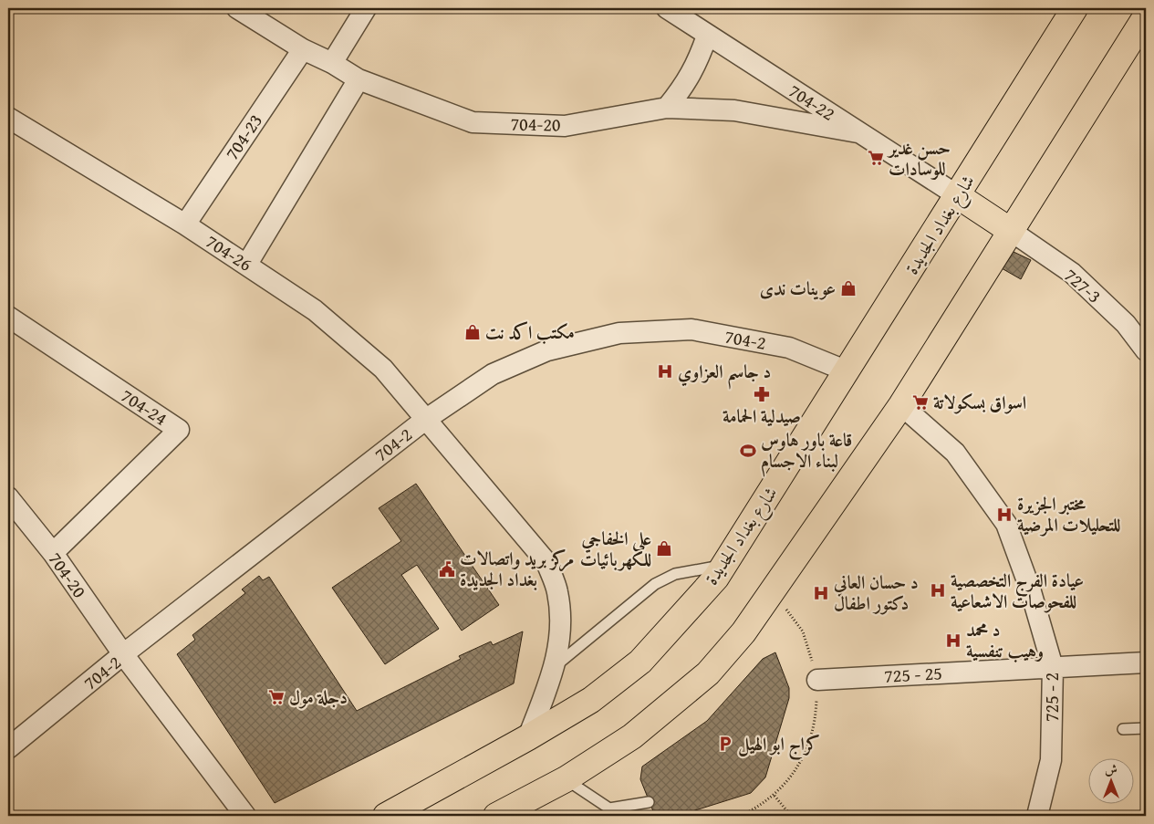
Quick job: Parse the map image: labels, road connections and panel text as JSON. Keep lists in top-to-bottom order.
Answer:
{
  "streets": {
    "main road": ["شارع بغداد الجديدة"],
    "street": [
      "704-22",
      "704-20",
      "704-23",
      "704-26",
      "727-3",
      "704-2",
      "704-24",
      "725 - 25",
      "725 - 2"
    ]
  },
  "crossings": [
    ["704-22", "704-20"],
    ["704-22", "شارع بغداد الجديدة"],
    ["704-20", "704-23"],
    ["704-20", "704-2"],
    ["704-20", "704-24"],
    ["704-23", "704-26"],
    ["شارع بغداد الجديدة", "704-26"],
    ["شارع بغداد الجديدة", "704-2"],
    ["704-26", "704-2"],
    ["725 - 25", "725 - 2"]
  ],
  "places": {
    "supermarket": ["حسن غدير للوسادات", "اسواق بسكولاتة", "دجلة مول"],
    "shop": ["عوينات ندى", "مكتب اكد نت", "علي الخفاجي للكهربائيات"],
    "hospital": [
      "د جاسم العزاوي",
      "مختبر الجزيرة للتحليلات المرضية",
      "عيادة الفرج التخصصية للفحوصات الاشعاعية",
      "د حسان العاني دكتور اطفال",
      "د محمد وهيب تنفسية"
    ],
    "pharmacy": ["صيدلية الحمامة"],
    "sports": ["قاعة باور هاوس لبناء الاجسام"],
    "public building": ["مركز بريد واتصالات بغداد الجديدة"],
    "parking": ["كراج ابو الهيل"]
  },
  "north": "top"
}
